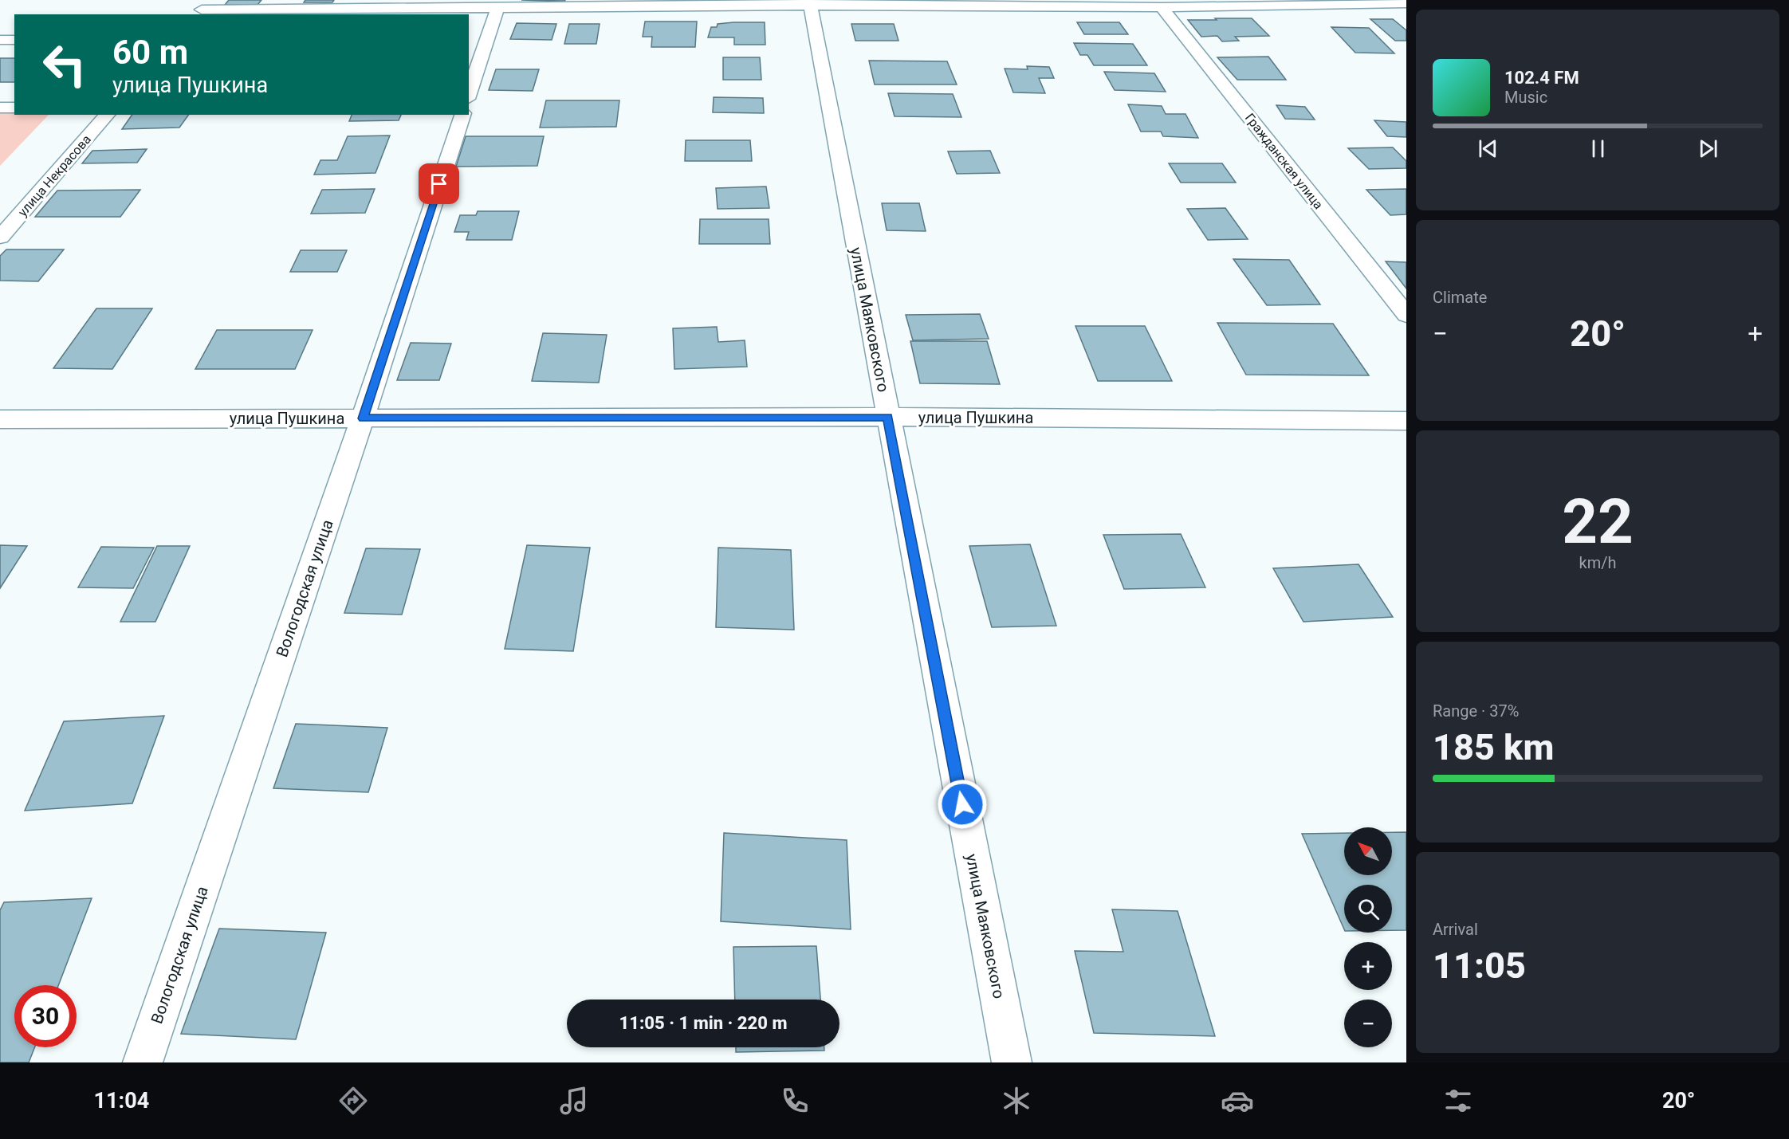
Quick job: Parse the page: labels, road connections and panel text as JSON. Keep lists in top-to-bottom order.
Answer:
{
  "streets": {
    "street": [
      "Гражданская улица",
      "улица Некрасова",
      "улица Маяковского",
      "улица Пушкина",
      "Вологодская улица"
    ]
  },
  "crossings": [
    ["улица Маяковского", "улица Пушкина"],
    ["улица Пушкина", "Вологодская улица"]
  ],
  "north": "top left",
  "page": {
    "turn": ["60 m", "улица Пушкина"],
    "song": ["102.4 FM", "Music"],
    "tile": [
      "Climate",
      ["22", "km/h"],
      ["Range · 37%", "185 km"],
      ["Arrival", "11:05"]
    ],
    "heat": ["−", "20°", "+"],
    "map_buttons": ["+", "−"],
    "limit": "30",
    "trip": "11:05 · 1 min · 220 m",
    "tabs": ["11:04", "20°"]
  }
}
